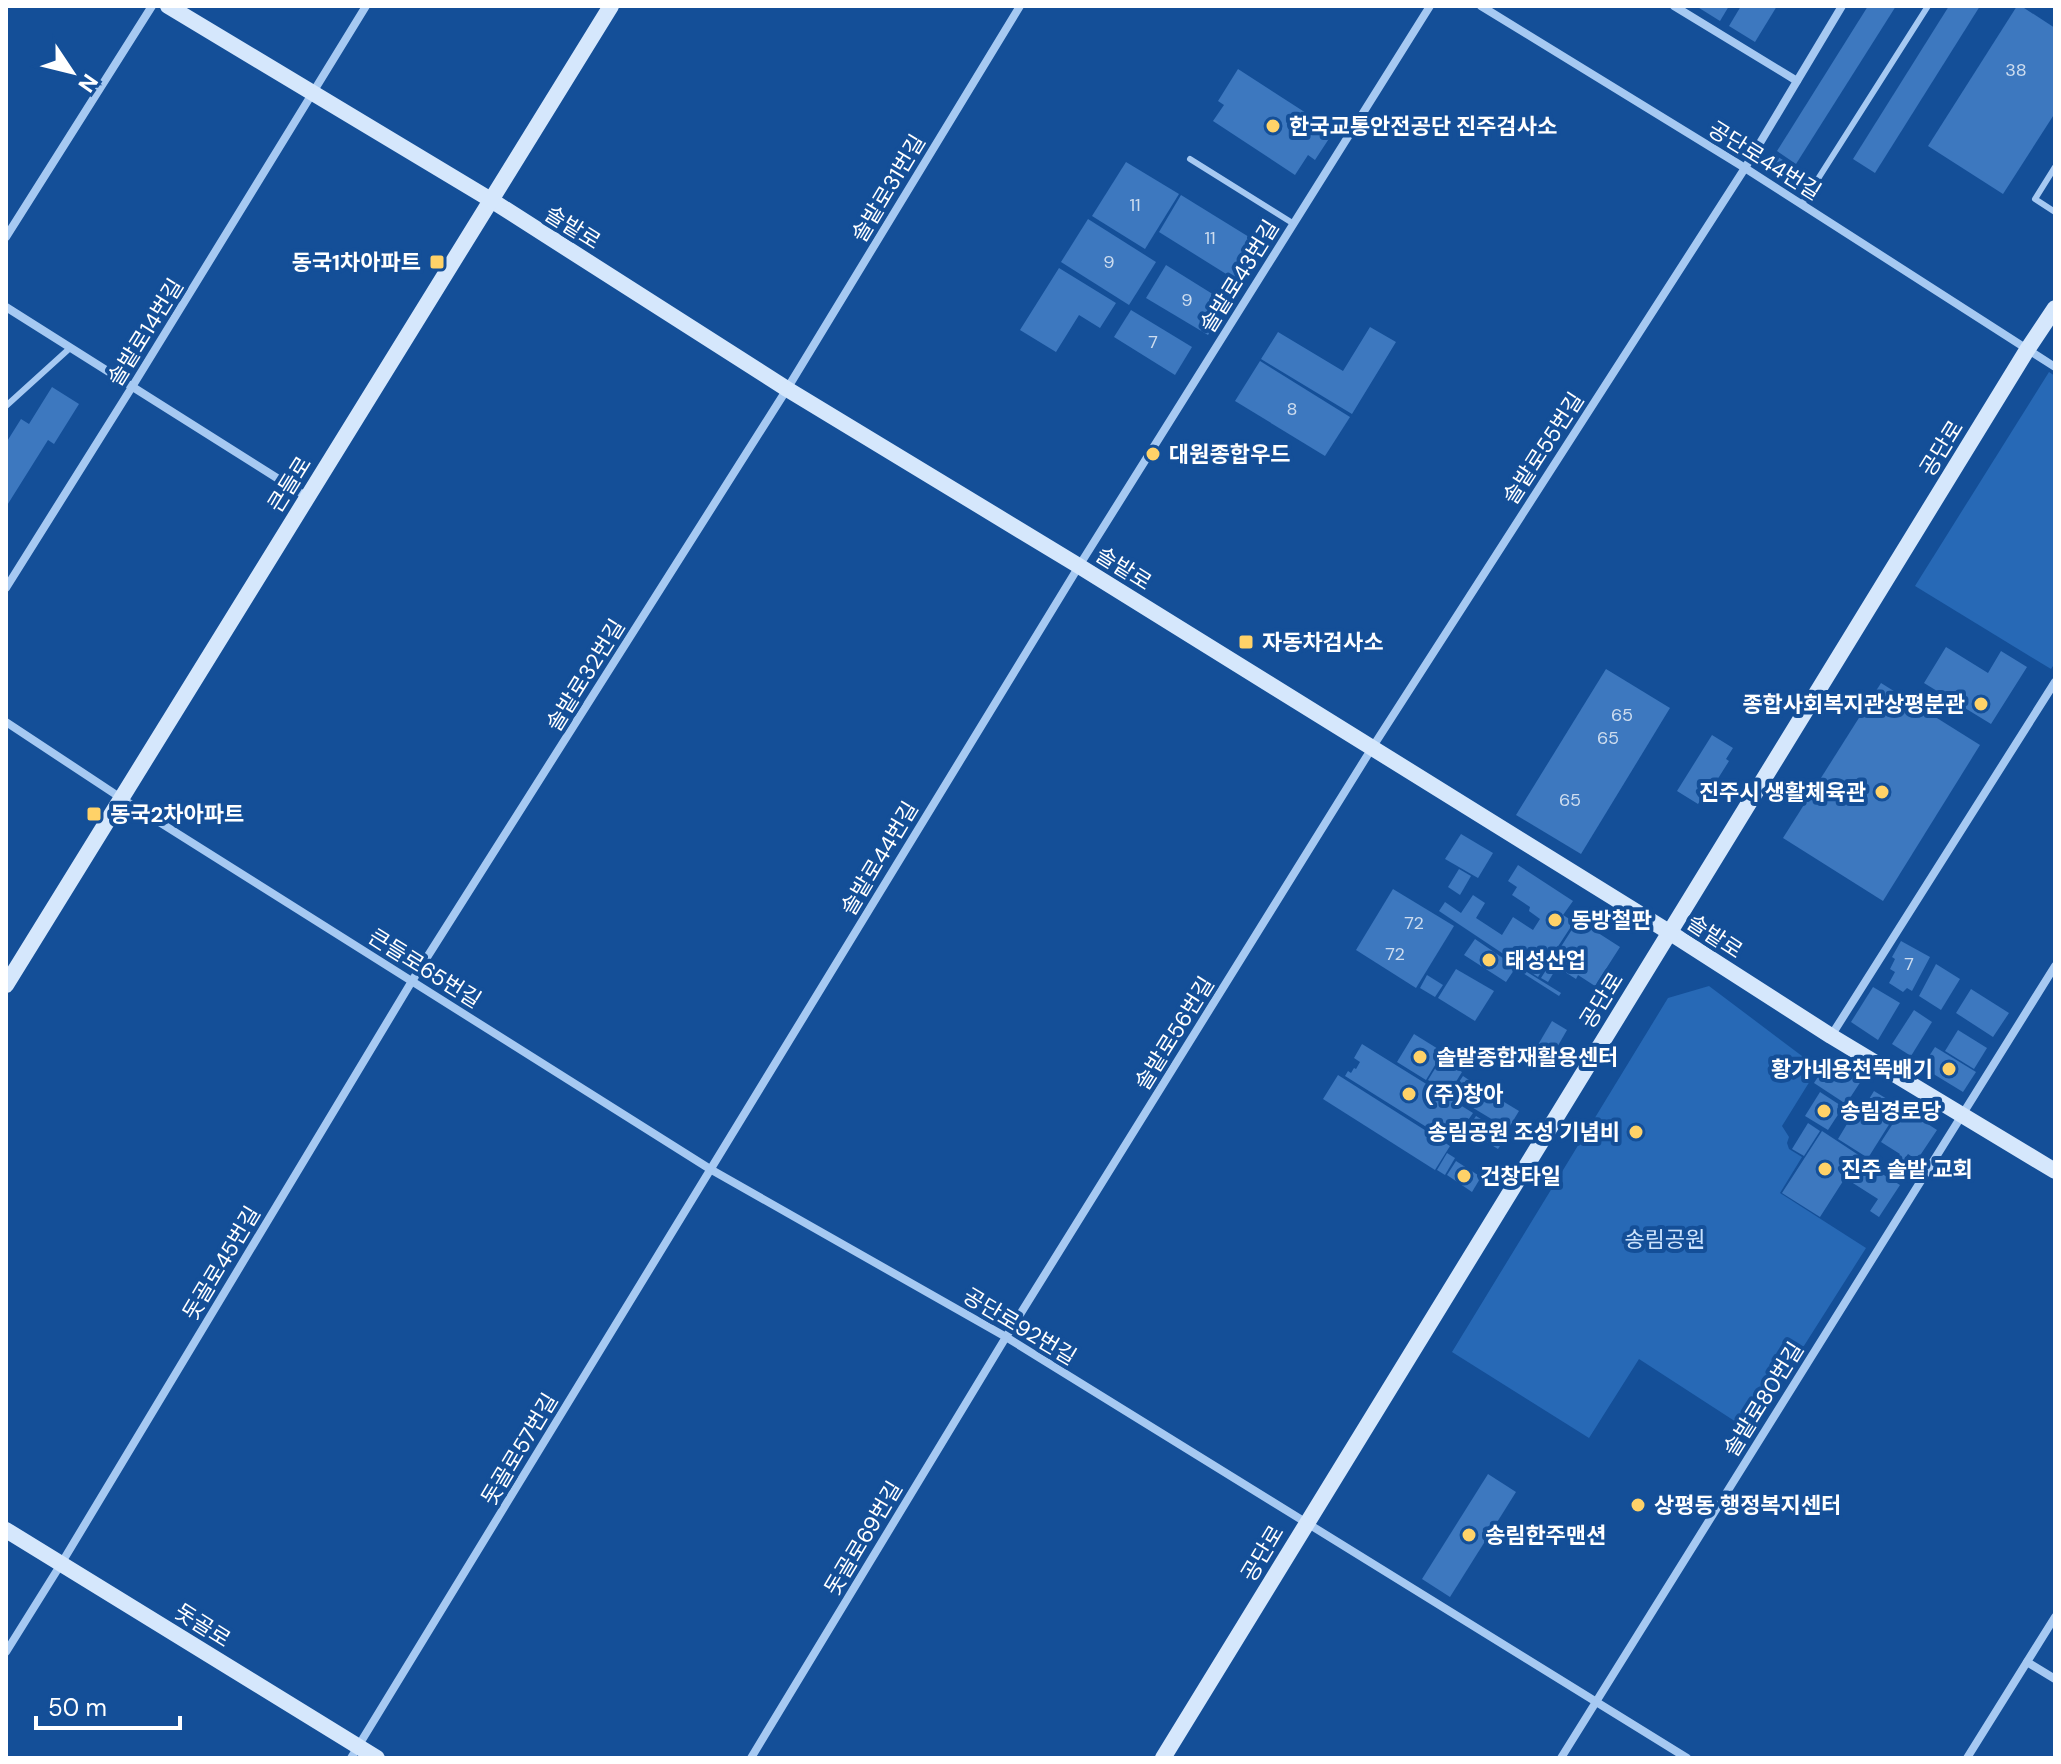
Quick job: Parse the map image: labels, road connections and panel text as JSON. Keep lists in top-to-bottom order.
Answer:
{
  "streets": {
    "street": [
      "공단로44번길",
      "솔밭로31번길",
      "솔밭로",
      "솔밭로43번길",
      "솔밭로14번길",
      "솔밭로55번길",
      "공단로",
      "큰들로",
      "솔밭로32번길",
      "솔밭로44번길",
      "큰들로65번길",
      "솔밭로56번길",
      "돗골로45번길",
      "공단로92번길",
      "솔밭로80번길",
      "돗골로57번길",
      "돗골로69번길",
      "돗골로"
    ]
  },
  "crossings": [
    ["공단로44번길", "솔밭로55번길"],
    ["공단로44번길", "공단로"],
    ["솔밭로31번길", "솔밭로"],
    ["솔밭로31번길", "솔밭로32번길"],
    ["솔밭로", "솔밭로43번길"],
    ["솔밭로", "솔밭로14번길"],
    ["솔밭로", "솔밭로55번길"],
    ["솔밭로", "공단로"],
    ["솔밭로", "큰들로"],
    ["솔밭로", "솔밭로32번길"],
    ["솔밭로", "솔밭로44번길"],
    ["솔밭로", "솔밭로56번길"],
    ["솔밭로", "솔밭로80번길"],
    ["솔밭로43번길", "솔밭로44번길"],
    ["솔밭로55번길", "솔밭로56번길"],
    ["공단로", "공단로92번길"],
    ["큰들로", "큰들로65번길"],
    ["솔밭로32번길", "큰들로65번길"],
    ["솔밭로32번길", "돗골로45번길"],
    ["솔밭로44번길", "큰들로65번길"],
    ["솔밭로44번길", "공단로92번길"],
    ["솔밭로44번길", "돗골로57번길"],
    ["큰들로65번길", "돗골로45번길"],
    ["큰들로65번길", "공단로92번길"],
    ["큰들로65번길", "돗골로57번길"],
    ["솔밭로56번길", "공단로92번길"],
    ["솔밭로56번길", "돗골로69번길"],
    ["돗골로45번길", "돗골로"],
    ["공단로92번길", "솔밭로80번길"],
    ["공단로92번길", "돗골로57번길"],
    ["공단로92번길", "돗골로69번길"],
    ["돗골로57번길", "돗골로"]
  ],
  "parks": ["송림공원"],
  "places": {
    "other": [
      "한국교통안전공단 진주검사소",
      "대원종합우드",
      "종합사회복지관상평분관",
      "진주시 생활체육관",
      "동방철판",
      "태성산업",
      "솔밭종합재활용센터",
      "황가네용천뚝배기",
      "(주)창아",
      "송림경로당",
      "송림공원 조성 기념비",
      "진주 솔밭 교회",
      "건창타일",
      "상평동 행정복지센터",
      "송림한주맨션"
    ],
    "transit": ["동국1차아파트", "자동차검사소", "동국2차아파트"]
  },
  "house_numbers": [
    "38",
    "11",
    "11",
    "9",
    "9",
    "7",
    "8",
    "65",
    "65",
    "65",
    "72",
    "72",
    "7"
  ],
  "scale_bar": "50 m",
  "north": "bottom right"
}
